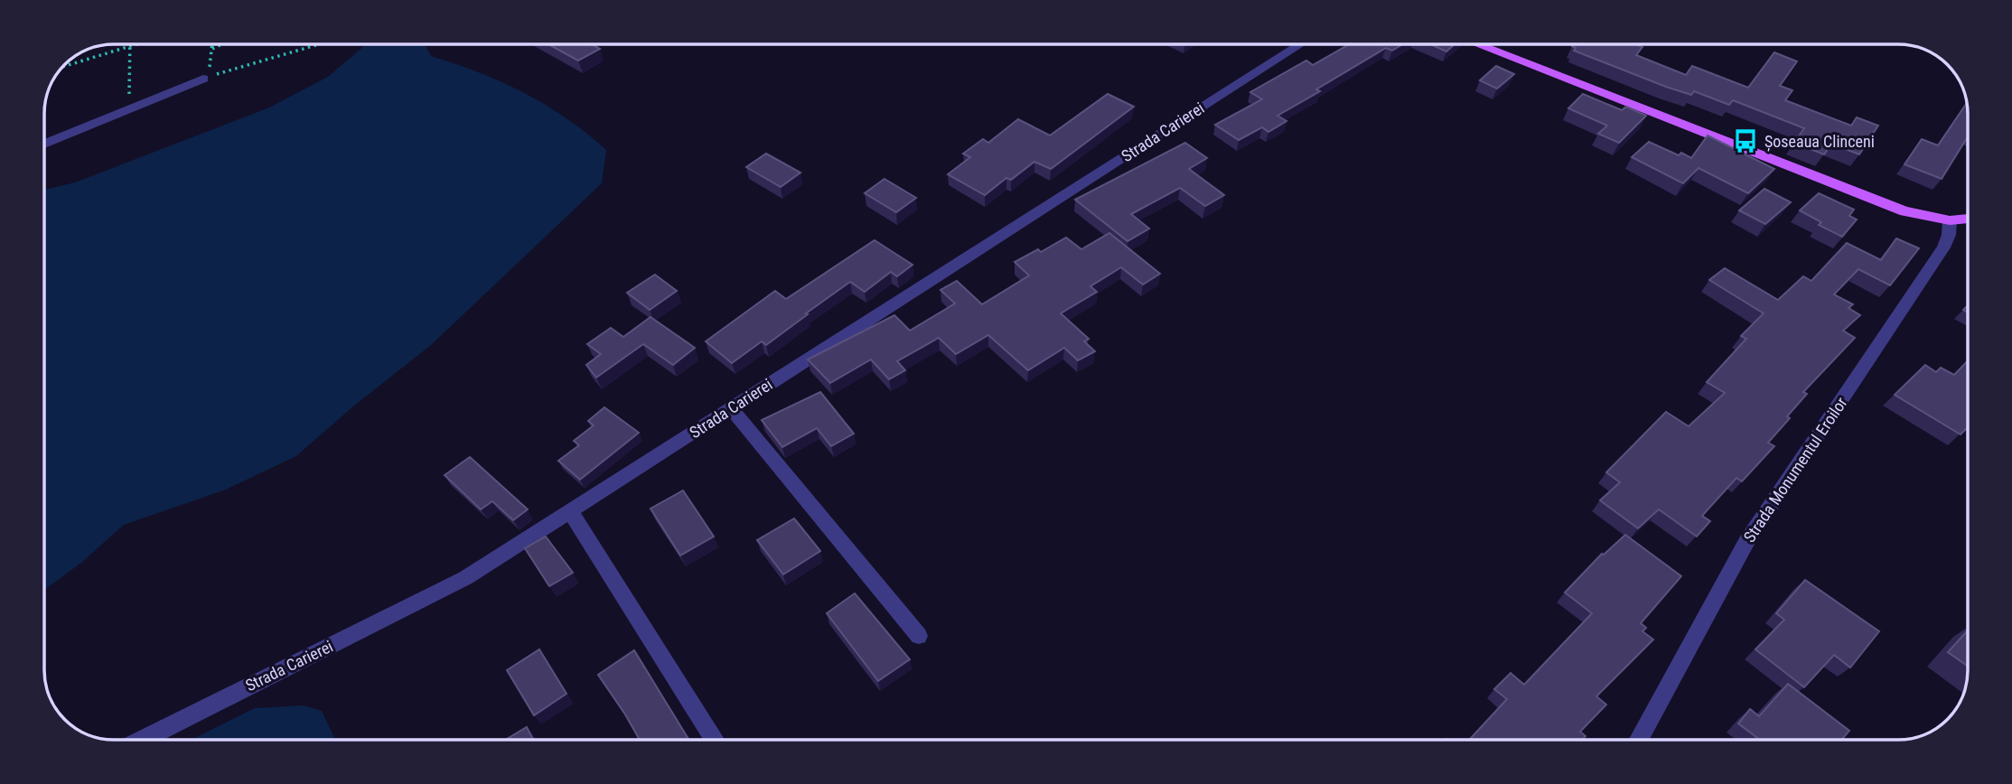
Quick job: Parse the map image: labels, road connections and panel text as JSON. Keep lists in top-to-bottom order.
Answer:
{
  "streets": {
    "street": ["Strada Carierei", "Strada Monumentul Eroilor"]
  },
  "places": {
    "bus stop": ["Șoseaua Clinceni"]
  }
}
